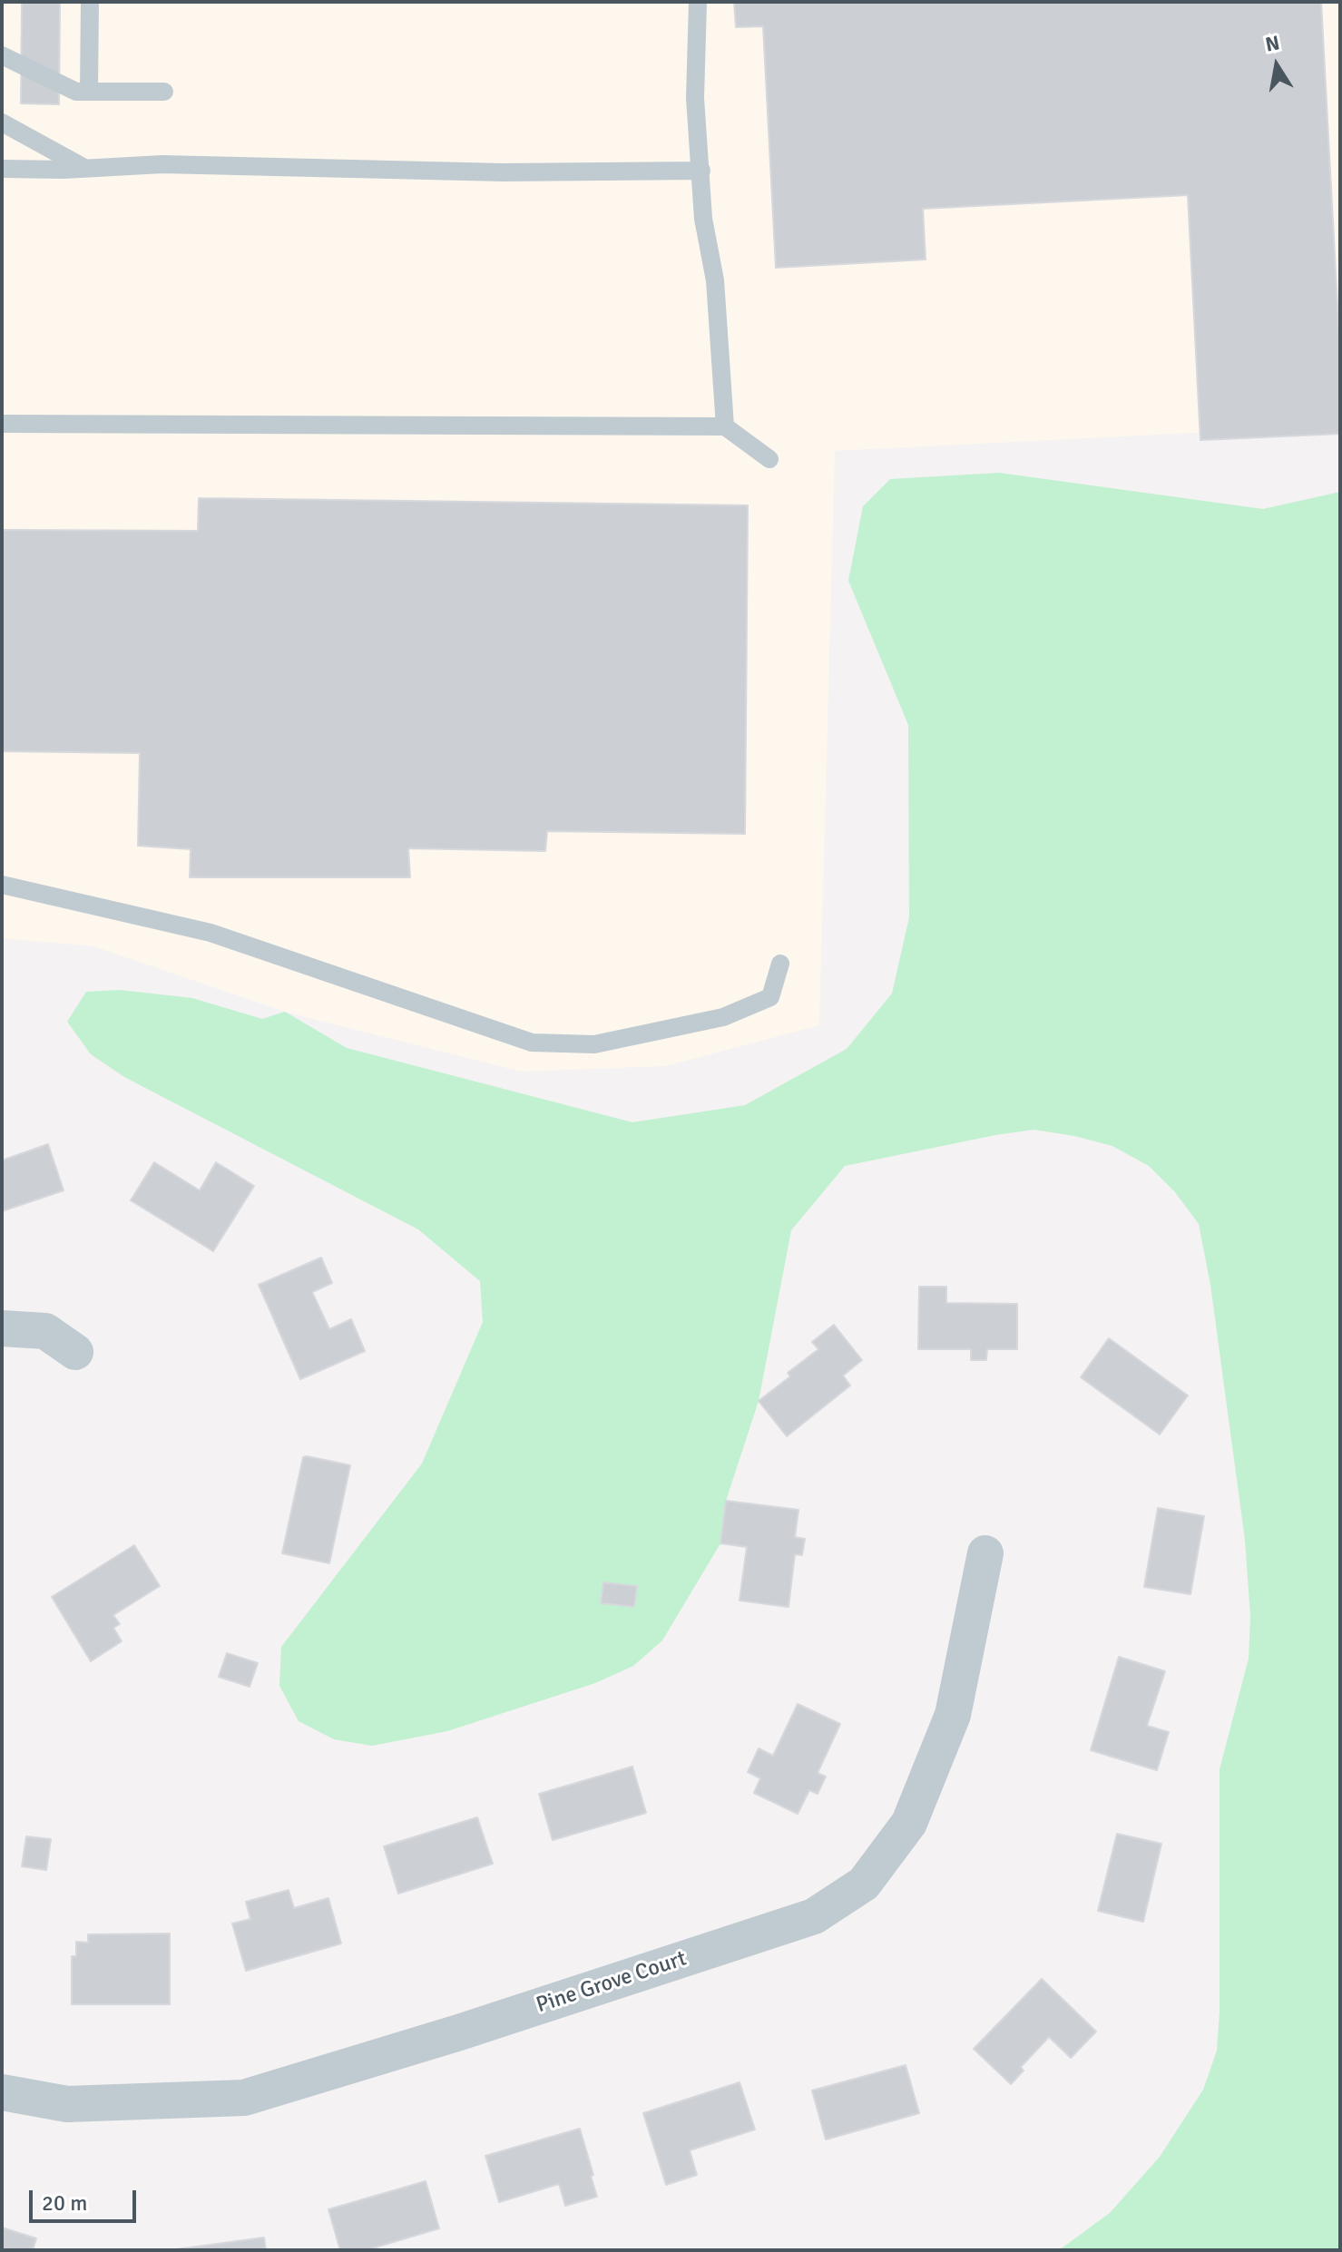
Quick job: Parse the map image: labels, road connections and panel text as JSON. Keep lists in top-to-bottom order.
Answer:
{
  "streets": {
    "street": ["Pine Grove Court"]
  },
  "scale_bar": "20 m",
  "north": "top"
}
